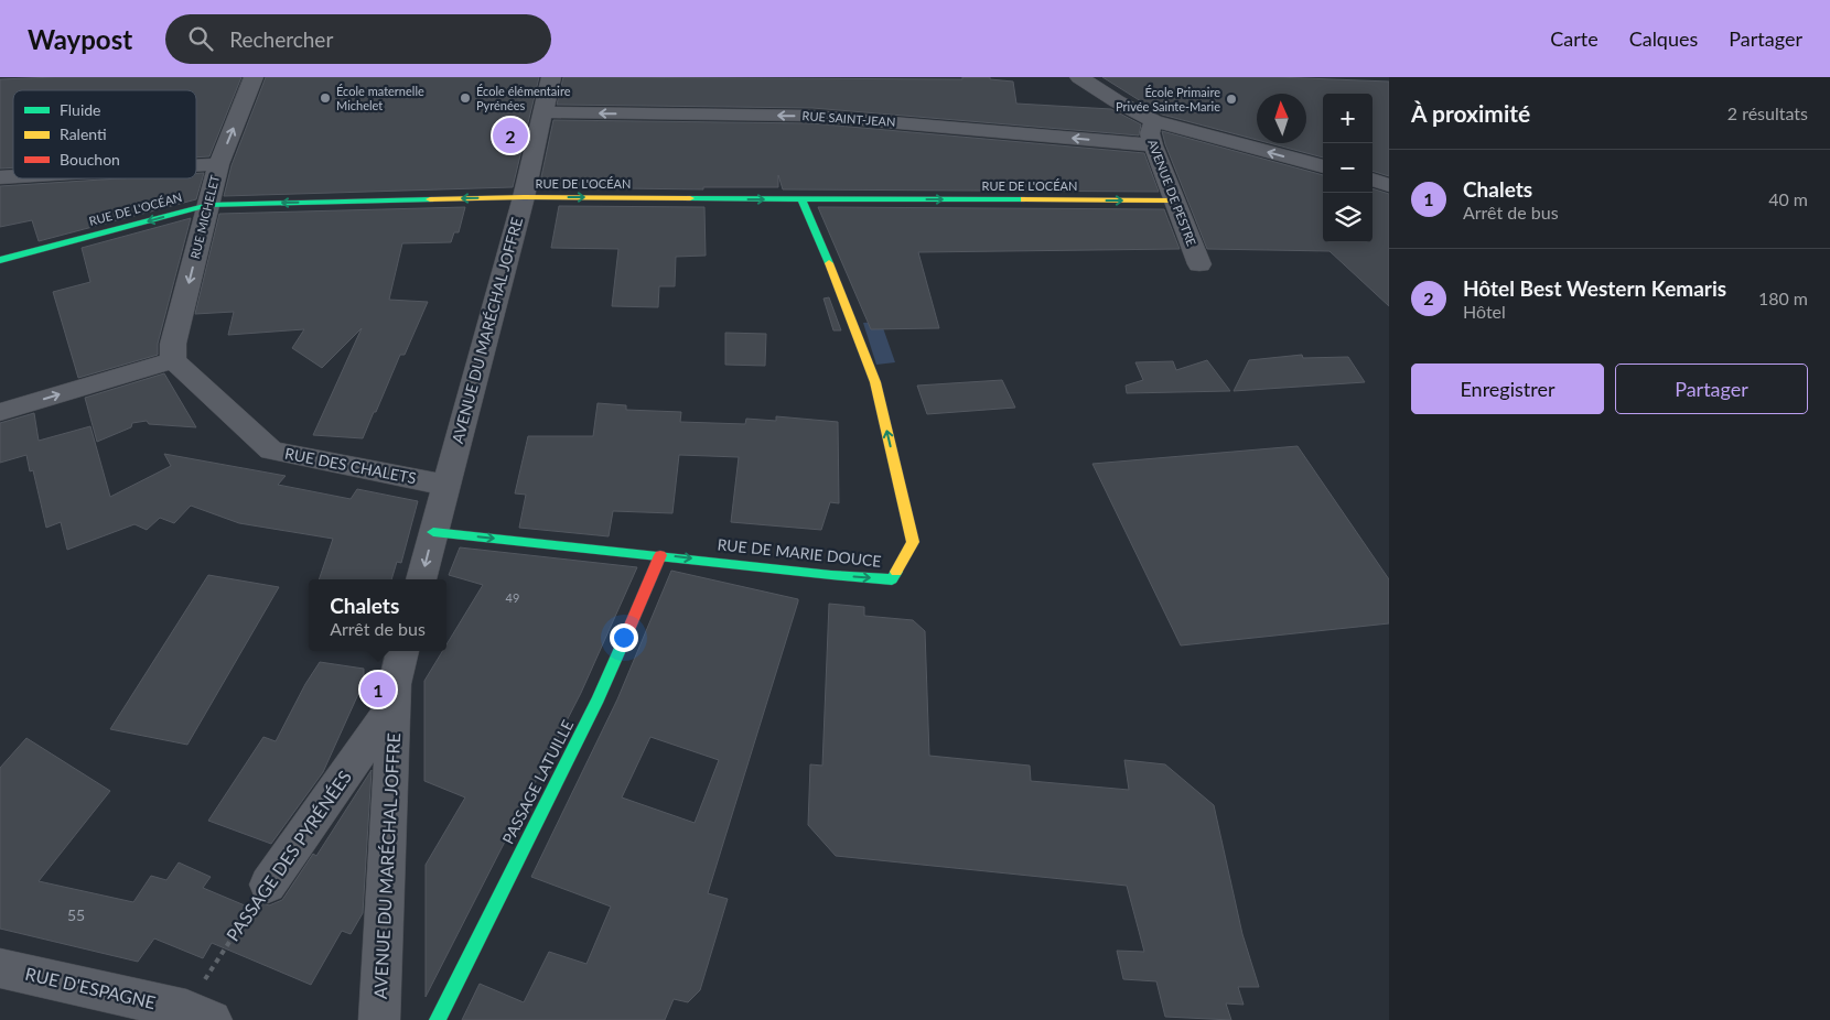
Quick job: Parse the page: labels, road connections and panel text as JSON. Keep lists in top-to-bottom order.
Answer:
{
  "streets": {
    "street": [
      "RUE SAINT-JEAN",
      "RUE DE L'OCÉAN",
      "AVENUE DE PESTRE",
      "RUE MICHELET",
      "AVENUE DU MARÉCHAL JOFFRE",
      "RUE DES CHALETS",
      "RUE DE MARIE DOUCE",
      "PASSAGE LATUILLE",
      "PASSAGE DES PYRÉNÉES",
      "RUE D'ESPAGNE"
    ]
  },
  "crossings": [
    ["RUE SAINT-JEAN", "AVENUE DE PESTRE"],
    ["RUE SAINT-JEAN", "AVENUE DU MARÉCHAL JOFFRE"],
    ["RUE DE L'OCÉAN", "AVENUE DE PESTRE"],
    ["RUE DE L'OCÉAN", "RUE MICHELET"],
    ["RUE DE L'OCÉAN", "AVENUE DU MARÉCHAL JOFFRE"],
    ["RUE DE L'OCÉAN", "RUE DE MARIE DOUCE"],
    ["RUE MICHELET", "RUE DES CHALETS"],
    ["AVENUE DU MARÉCHAL JOFFRE", "RUE DES CHALETS"],
    ["AVENUE DU MARÉCHAL JOFFRE", "RUE DE MARIE DOUCE"],
    ["AVENUE DU MARÉCHAL JOFFRE", "PASSAGE DES PYRÉNÉES"],
    ["RUE DE MARIE DOUCE", "PASSAGE LATUILLE"],
    ["PASSAGE DES PYRÉNÉES", "RUE D'ESPAGNE"]
  ],
  "one_way": ["RUE SAINT-JEAN"],
  "places": ["École maternelle Michelet", "École élémentaire Pyrénées", "École Primaire Privée Sainte-Marie"],
  "house_numbers": ["49", "55"],
  "legend": ["Fluide", "Ralenti", "Bouchon"],
  "north": "top",
  "page": {
    "header": "Waypost",
    "search": "Rechercher",
    "nav": ["Carte", "Calques", "Partager"],
    "heading": ["À proximité", "2 résultats"],
    "map_buttons": ["+", "−"],
    "pins": ["2", "1"],
    "list": [
      {
        "mark": "1",
        "name": "Chalets",
        "note": "Arrêt de bus",
        "value": "40 m"
      },
      {
        "mark": "2",
        "name": "Hôtel Best Western Kemaris",
        "note": "Hôtel",
        "value": "180 m"
      }
    ],
    "buttons": ["Enregistrer", "Partager"],
    "popup": ["Chalets", "Arrêt de bus"]
  }
}
